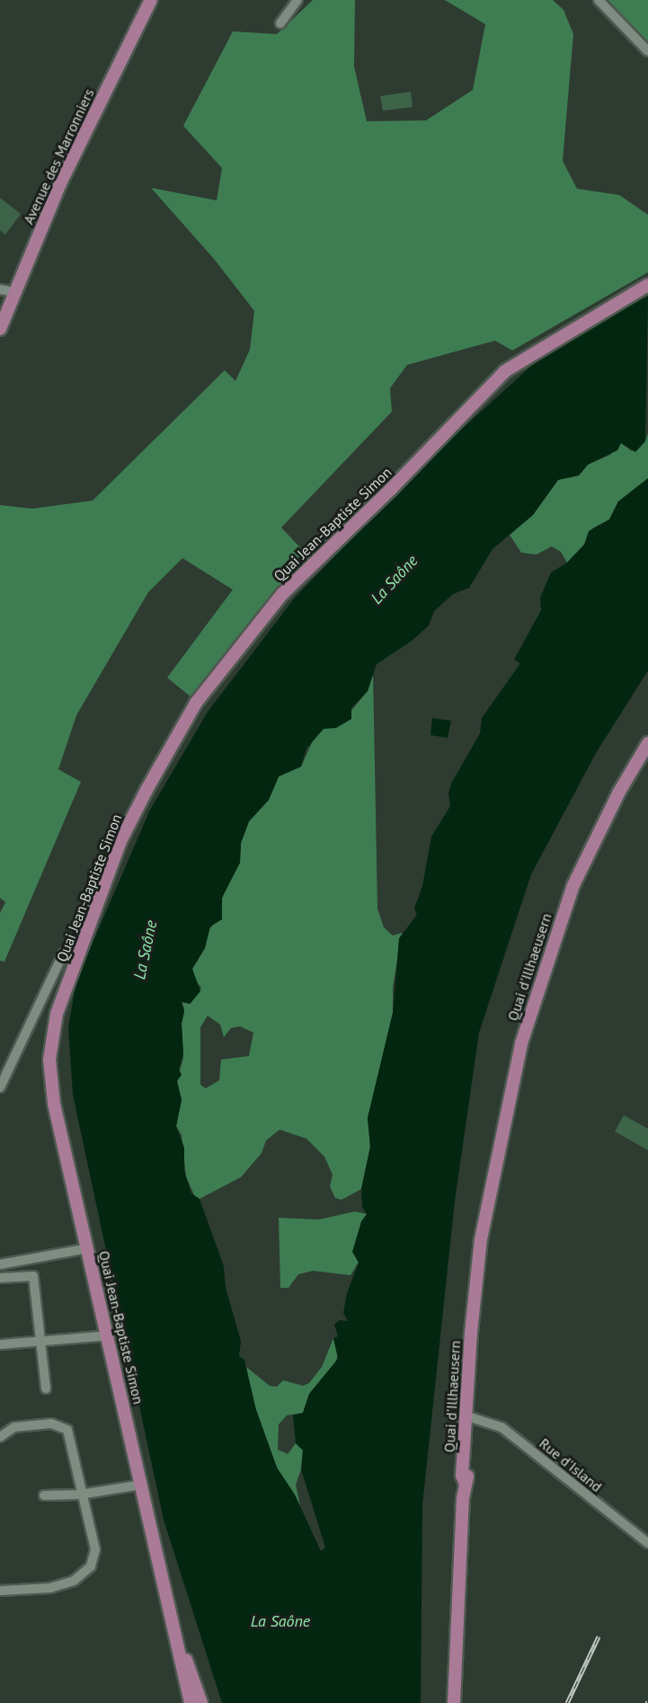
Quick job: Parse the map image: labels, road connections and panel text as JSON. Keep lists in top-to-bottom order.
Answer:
{
  "streets": {
    "main road": ["Avenue des Marronniers", "Quai Jean-Baptiste Simon", "Quai d'Illhaeusern"],
    "street": ["Rue d'Island"]
  },
  "crossings": [
    ["Quai d'Illhaeusern", "Rue d'Island"]
  ],
  "water": ["La Saône"]
}
